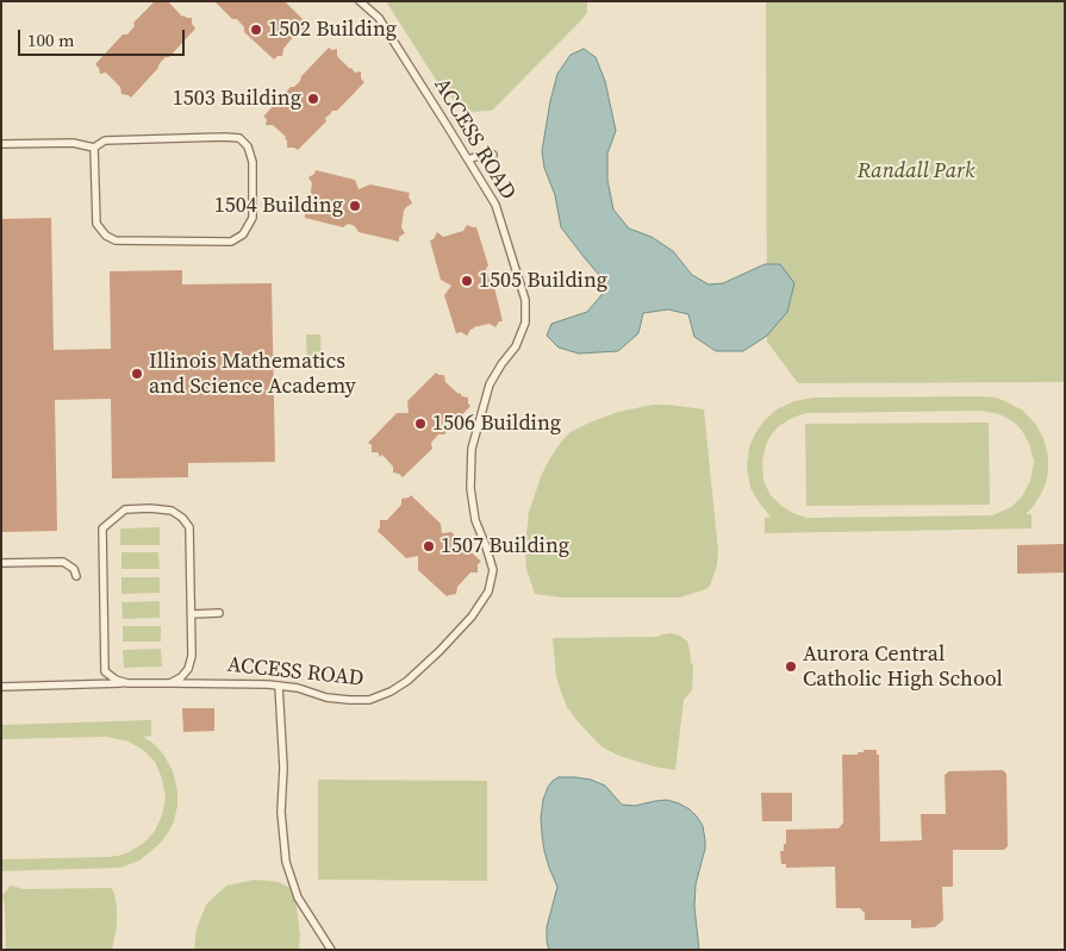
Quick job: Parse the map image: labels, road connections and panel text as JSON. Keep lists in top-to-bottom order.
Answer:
{
  "streets": {
    "lane": ["ACCESS ROAD"]
  },
  "parks": ["Randall Park"],
  "places": [
    "1502 Building",
    "1503 Building",
    "1504 Building",
    "1505 Building",
    "Illinois Mathematics and Science Academy",
    "1506 Building",
    "1507 Building",
    "Aurora Central Catholic High School"
  ],
  "scale_bar": "100 m"
}
